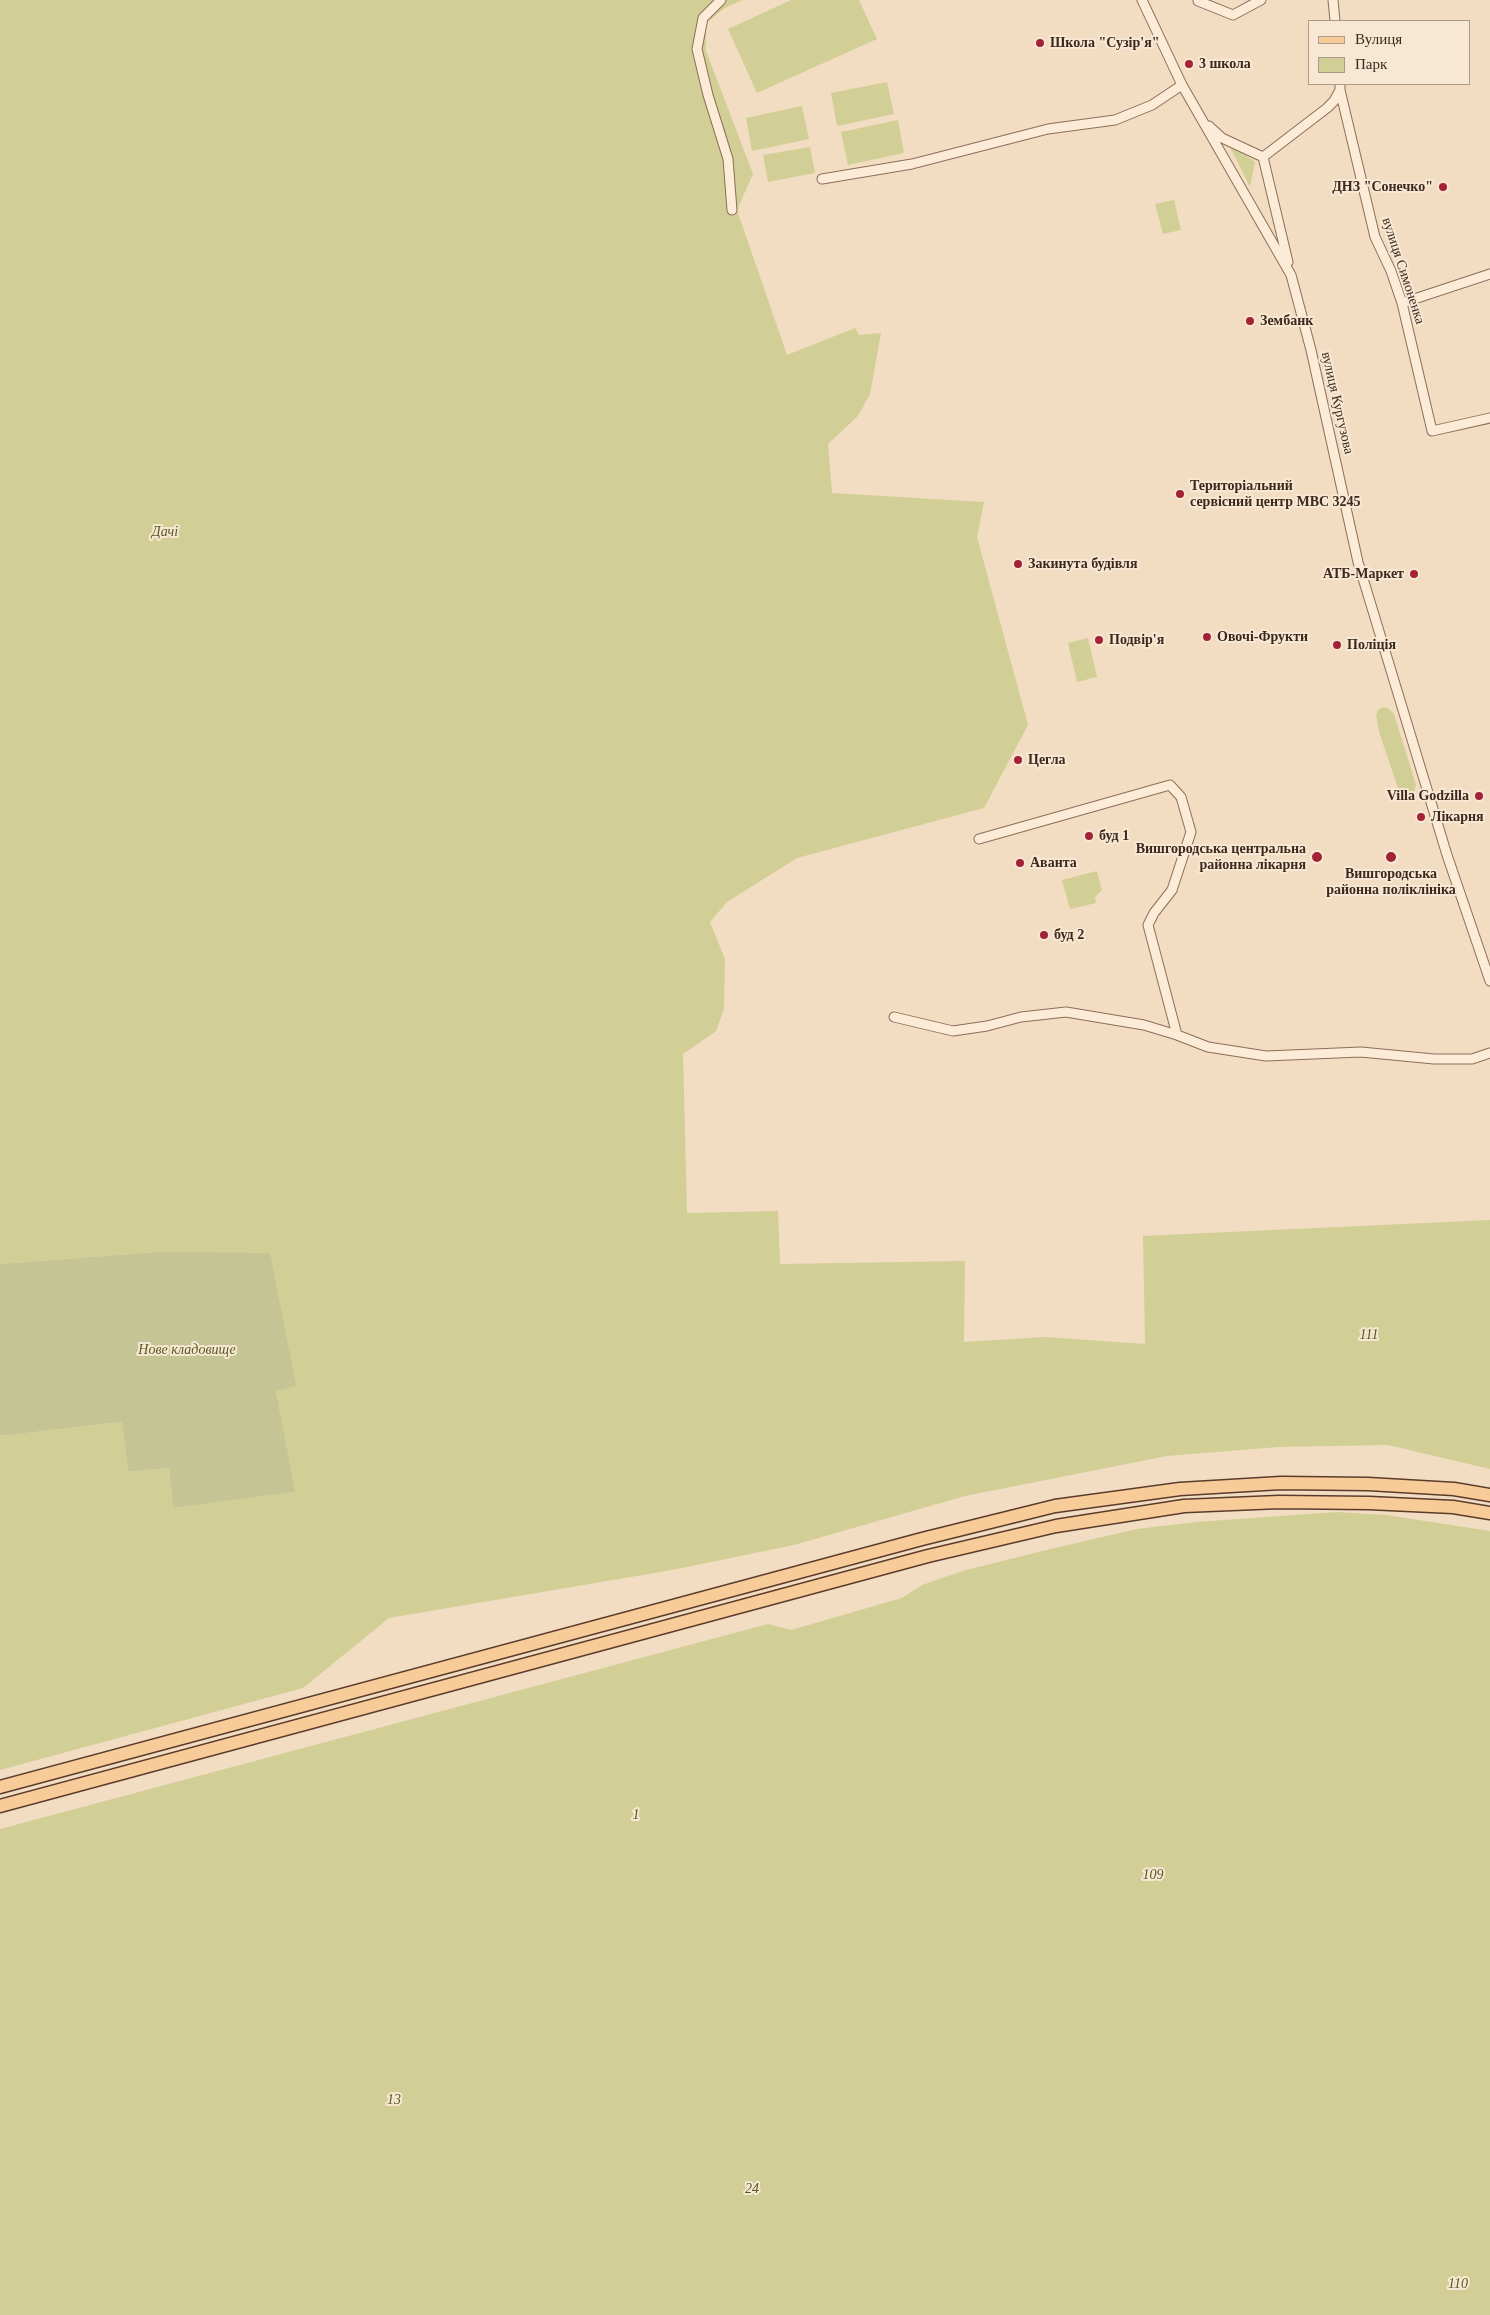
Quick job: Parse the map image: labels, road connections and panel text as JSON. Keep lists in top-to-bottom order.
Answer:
{
  "streets": {
    "street": ["вулиця Симоненка", "вулиця Кургузова"]
  },
  "parks": [
    "Дачі",
    "111",
    "Нове кладовище",
    "1",
    "109",
    "13",
    "24",
    "110"
  ],
  "places": [
    "Школа \"Сузір'я\"",
    "3 школа",
    "ДНЗ \"Сонечко\"",
    "Зембанк",
    "Територіальний сервісний центр МВС 3245",
    "Закинута будівля",
    "АТБ-Маркет",
    "Овочі-Фрукти",
    "Подвір'я",
    "Поліція",
    "Цегла",
    "Villa Godzilla",
    "Лікарня",
    "буд 1",
    "Вишгородська центральна районна лікарня",
    "Вишгородська районна поліклініка",
    "Аванта",
    "буд 2"
  ],
  "legend": ["Вулиця", "Парк"]
}
